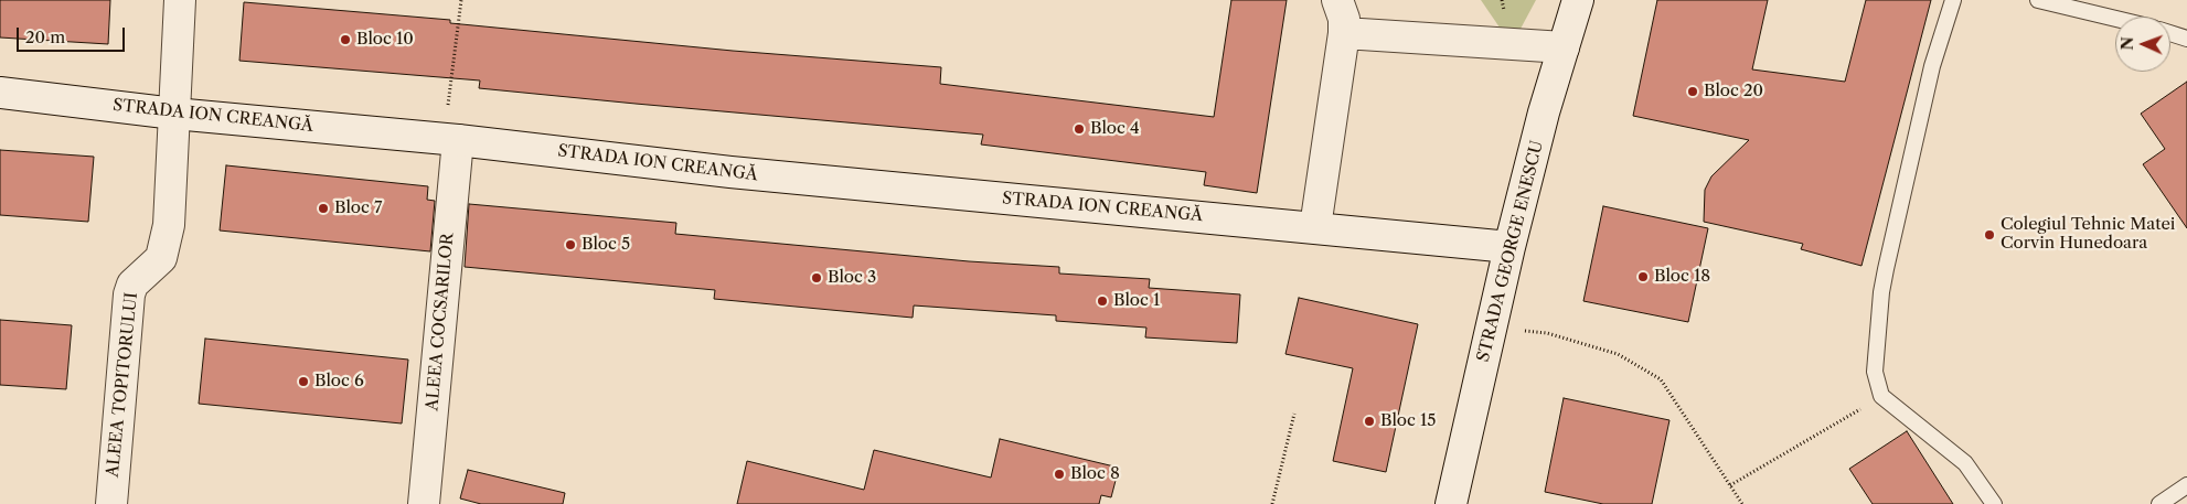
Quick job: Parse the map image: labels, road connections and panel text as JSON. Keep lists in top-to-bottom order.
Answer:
{
  "streets": {
    "street": [
      "STRADA ION CREANGĂ",
      "STRADA GEORGE ENESCU",
      "ALEEA COCSARILOR",
      "ALEEA TOPITORULUI"
    ]
  },
  "crossings": [
    ["STRADA ION CREANGĂ", "STRADA GEORGE ENESCU"],
    ["STRADA ION CREANGĂ", "ALEEA COCSARILOR"],
    ["STRADA ION CREANGĂ", "ALEEA TOPITORULUI"]
  ],
  "places": [
    "Bloc 10",
    "Bloc 20",
    "Bloc 4",
    "Bloc 7",
    "Colegiul Tehnic Matei Corvin Hunedoara",
    "Bloc 5",
    "Bloc 18",
    "Bloc 3",
    "Bloc 1",
    "Bloc 6",
    "Bloc 15",
    "Bloc 8"
  ],
  "scale_bar": "20 m",
  "north": "left"
}
